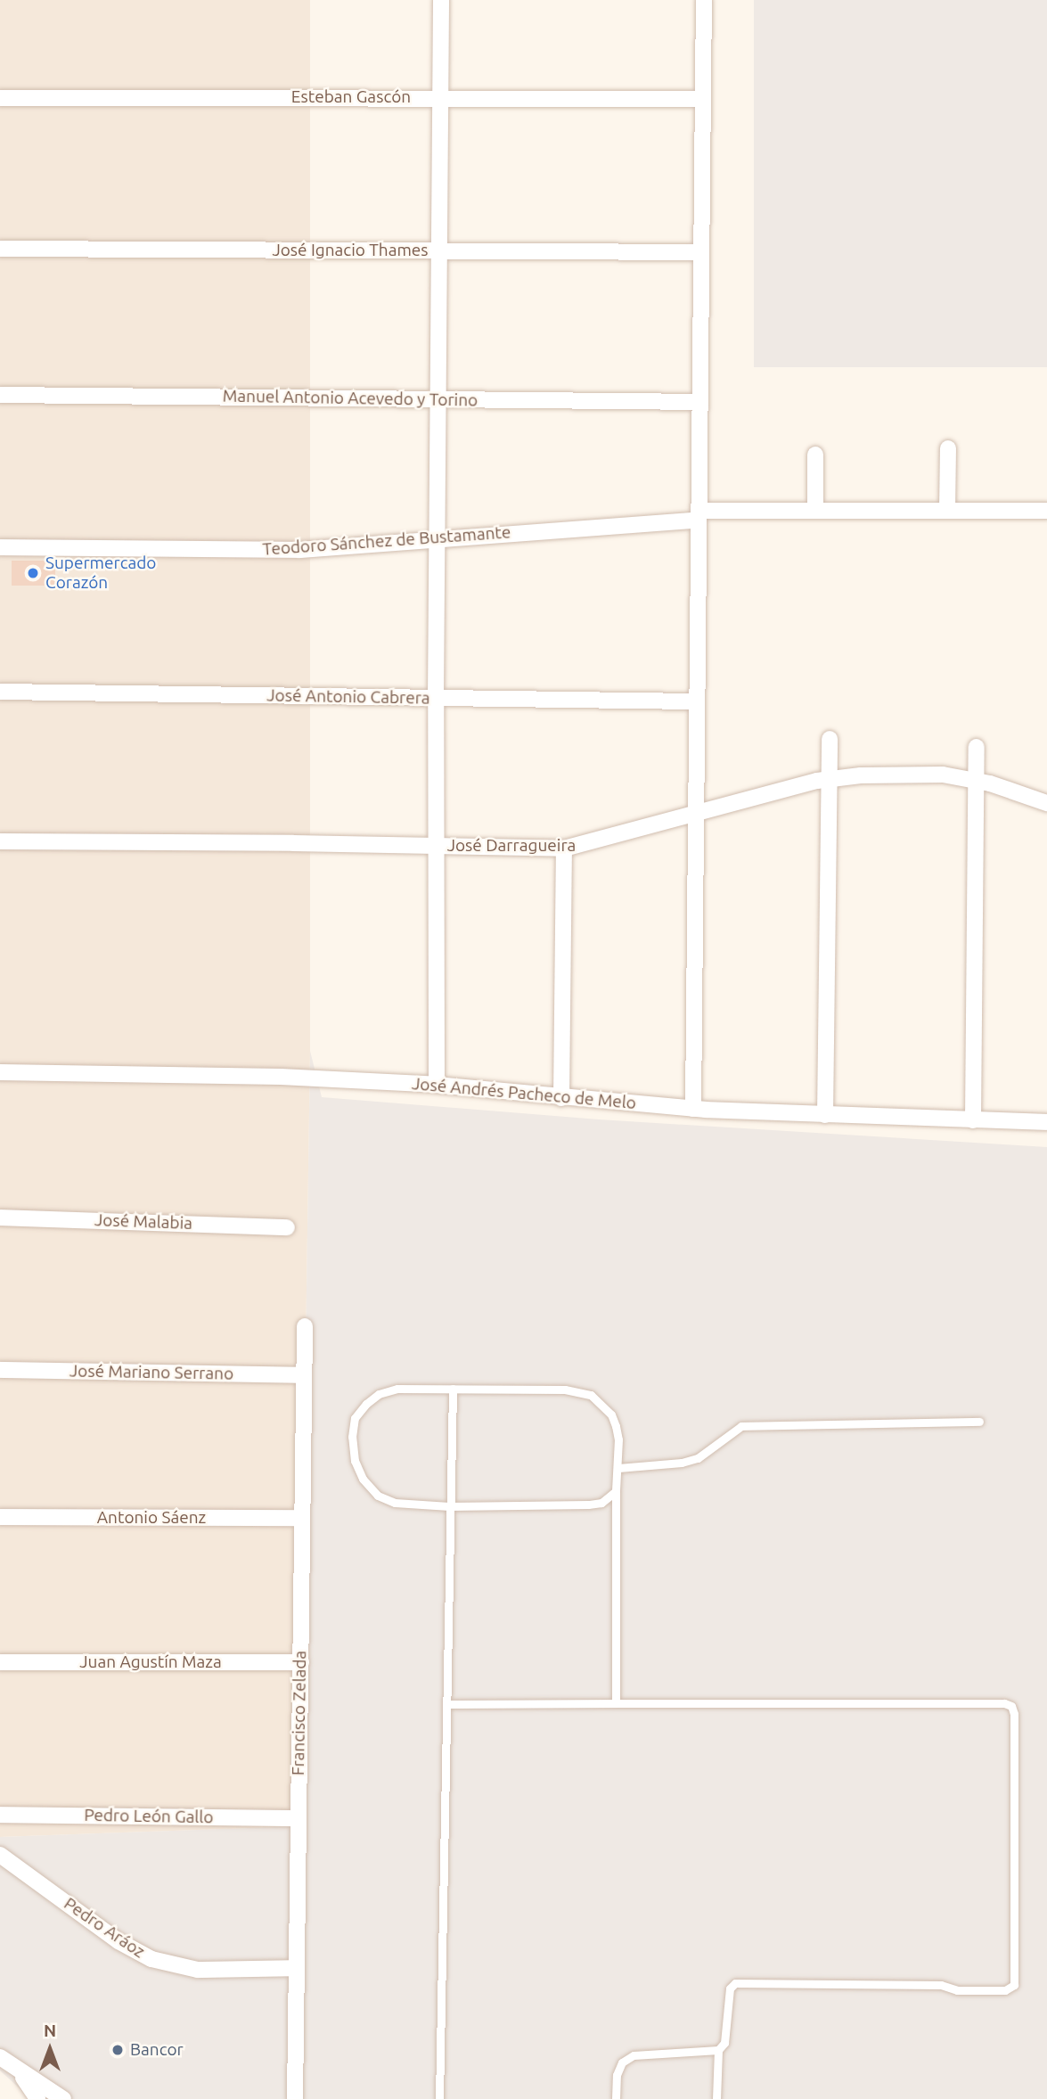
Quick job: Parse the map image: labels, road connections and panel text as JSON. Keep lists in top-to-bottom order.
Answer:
{
  "streets": {
    "street": [
      "Esteban Gascón",
      "José Ignacio Thames",
      "Manuel Antonio Acevedo y Torino",
      "Teodoro Sánchez de Bustamante",
      "José Antonio Cabrera",
      "José Darragueira",
      "José Andrés Pacheco de Melo",
      "José Malabia",
      "José Mariano Serrano",
      "Antonio Sáenz",
      "Juan Agustín Maza",
      "Francisco Zelada",
      "Pedro León Gallo",
      "Pedro Aráoz"
    ]
  },
  "crossings": [
    ["José Mariano Serrano", "Francisco Zelada"],
    ["Antonio Sáenz", "Francisco Zelada"],
    ["Juan Agustín Maza", "Francisco Zelada"],
    ["Francisco Zelada", "Pedro León Gallo"],
    ["Francisco Zelada", "Pedro Aráoz"]
  ],
  "places": ["Supermercado Corazón", "Bancor"],
  "north": "top"
}
